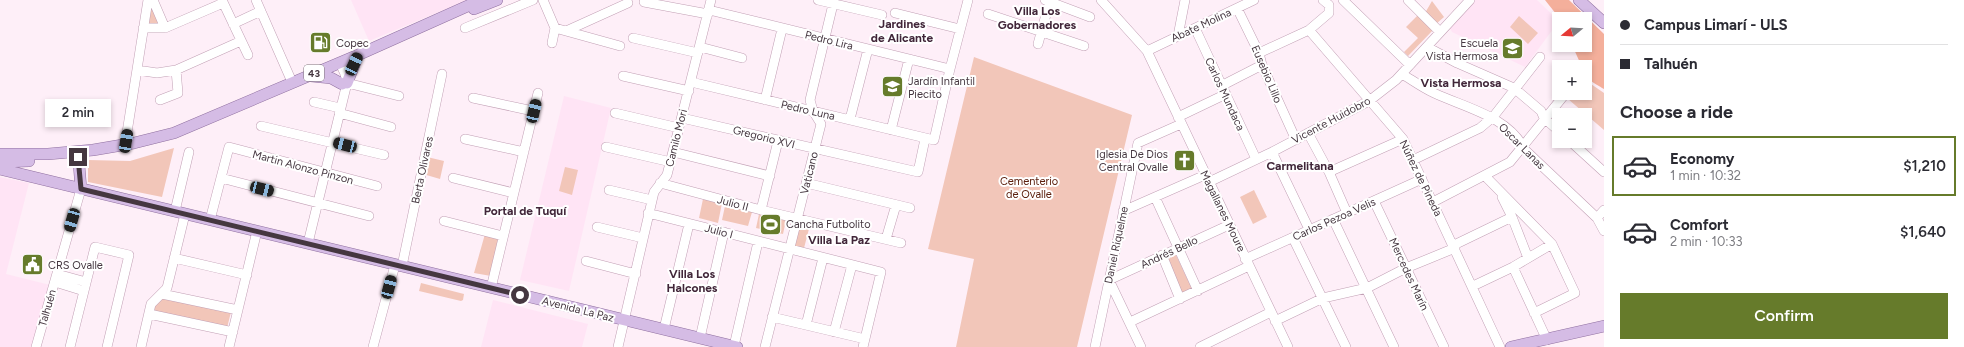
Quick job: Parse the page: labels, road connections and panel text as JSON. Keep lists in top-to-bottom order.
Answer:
{
  "streets": {
    "main road": ["43", "Talhuén", "Avenida La Paz"],
    "street": [
      "Abate Molina",
      "Pedro Lira",
      "Eusebio Lillo",
      "Carlos Mundaca",
      "Pedro Luna",
      "Vicente Huidobro",
      "Gregorio XVI",
      "Camilo Mori",
      "Oscar Lanas",
      "Martin Alonzo Pinzon",
      "Berta Olivares",
      "Vaticano",
      "Núñez de Pineda",
      "Julio II",
      "Magallanes Moure",
      "Carlos Pezoa Velis",
      "Julio I",
      "Daniel Riquelme",
      "Andrés Bello",
      "Mercedes Marín"
    ]
  },
  "crossings": [
    ["Abate Molina", "Eusebio Lillo"],
    ["Abate Molina", "Carlos Mundaca"],
    ["Abate Molina", "Magallanes Moure"],
    ["Pedro Lira", "Camilo Mori"],
    ["Pedro Lira", "Vaticano"],
    ["43", "Talhuén"],
    ["Eusebio Lillo", "Vicente Huidobro"],
    ["Carlos Mundaca", "Vicente Huidobro"],
    ["Pedro Luna", "Gregorio XVI"],
    ["Pedro Luna", "Camilo Mori"],
    ["Pedro Luna", "Vaticano"],
    ["Vicente Huidobro", "Oscar Lanas"],
    ["Vicente Huidobro", "Núñez de Pineda"],
    ["Vicente Huidobro", "Magallanes Moure"],
    ["Vicente Huidobro", "Daniel Riquelme"],
    ["Gregorio XVI", "Camilo Mori"],
    ["Gregorio XVI", "Vaticano"],
    ["Camilo Mori", "Julio II"],
    ["Camilo Mori", "Julio I"],
    ["Camilo Mori", "Avenida La Paz"],
    ["Berta Olivares", "Avenida La Paz"],
    ["Vaticano", "Julio II"],
    ["Vaticano", "Julio I"],
    ["Núñez de Pineda", "Carlos Pezoa Velis"],
    ["Magallanes Moure", "Carlos Pezoa Velis"],
    ["Magallanes Moure", "Daniel Riquelme"],
    ["Magallanes Moure", "Andrés Bello"],
    ["Carlos Pezoa Velis", "Mercedes Marín"],
    ["Daniel Riquelme", "Andrés Bello"],
    ["Talhuén", "Avenida La Paz"]
  ],
  "districts": [
    "Villa Los Gobernadores",
    "Jardines de Alicante",
    "Vista Hermosa",
    "Carmelitana",
    "Portal de Tuquí",
    "Villa La Paz",
    "Villa Los Halcones"
  ],
  "parks": ["Cementerio de Ovalle"],
  "places": {
    "fuel station": ["Copec"],
    "school or university": ["Escuela Vista Hermosa", "Jardín Infantil Piecito"],
    "church": ["Iglesia De Dios Central Ovalle"],
    "sports": ["Cancha Futbolito"],
    "public building": ["CRS Ovalle"]
  },
  "north": "left",
  "page": {
    "banner": ["Campus Limarí - ULS", "Talhuén"],
    "map_buttons": ["+", "−"],
    "heading": "Choose a ride",
    "bubble": "2 min",
    "list": [
      {
        "name": "Economy",
        "note": "1 min · 10:32",
        "value": "$1,210"
      },
      {
        "name": "Comfort",
        "note": "2 min · 10:33",
        "value": "$1,640"
      }
    ],
    "buttons": "Confirm"
  }
}
